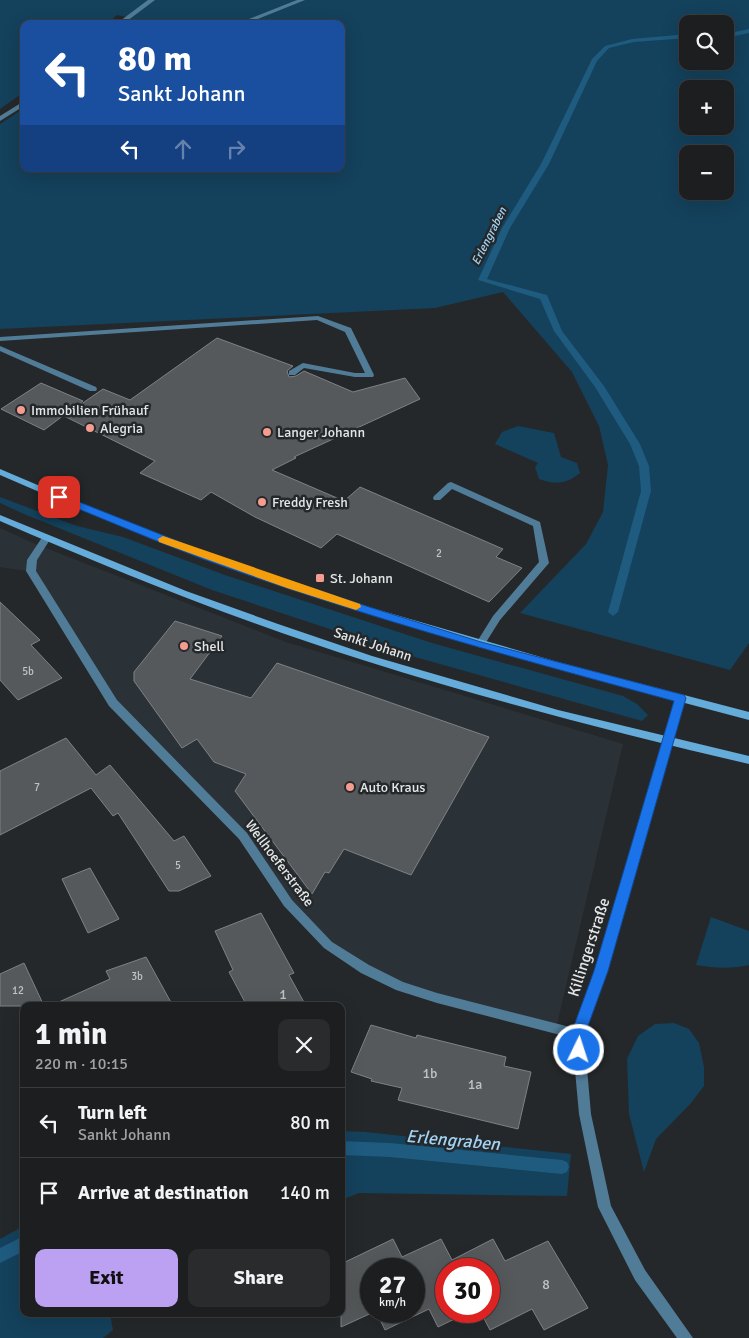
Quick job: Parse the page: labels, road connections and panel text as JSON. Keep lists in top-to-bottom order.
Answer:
{
  "streets": {
    "main road": ["Sankt Johann"],
    "street": ["Wellhoeferstraße", "Killingerstraße"]
  },
  "crossings": [
    ["Sankt Johann", "Wellhoeferstraße"],
    ["Sankt Johann", "Killingerstraße"],
    ["Wellhoeferstraße", "Killingerstraße"]
  ],
  "water": ["Erlengraben"],
  "places": {
    "other": [
      "Immobilien Frühauf",
      "Alegria",
      "Langer Johann",
      "Freddy Fresh",
      "Shell",
      "Auto Kraus"
    ],
    "transit": ["St. Johann"]
  },
  "house_numbers": [
    "2",
    "5b",
    "7",
    "5",
    "3b",
    "12",
    "1",
    "1b",
    "1a",
    "8"
  ],
  "page": {
    "map_buttons": ["+", "−"],
    "turn": ["80 m", "Sankt Johann"],
    "heading": ["1 min", "220 m · 10:15"],
    "list": [
      {
        "name": "Turn left",
        "note": "Sankt Johann",
        "value": "80 m"
      },
      {
        "name": "Arrive at destination",
        "value": "140 m"
      }
    ],
    "buttons": ["Exit", "Share"],
    "speed": "27 km/h",
    "limit": "30"
  }
}
